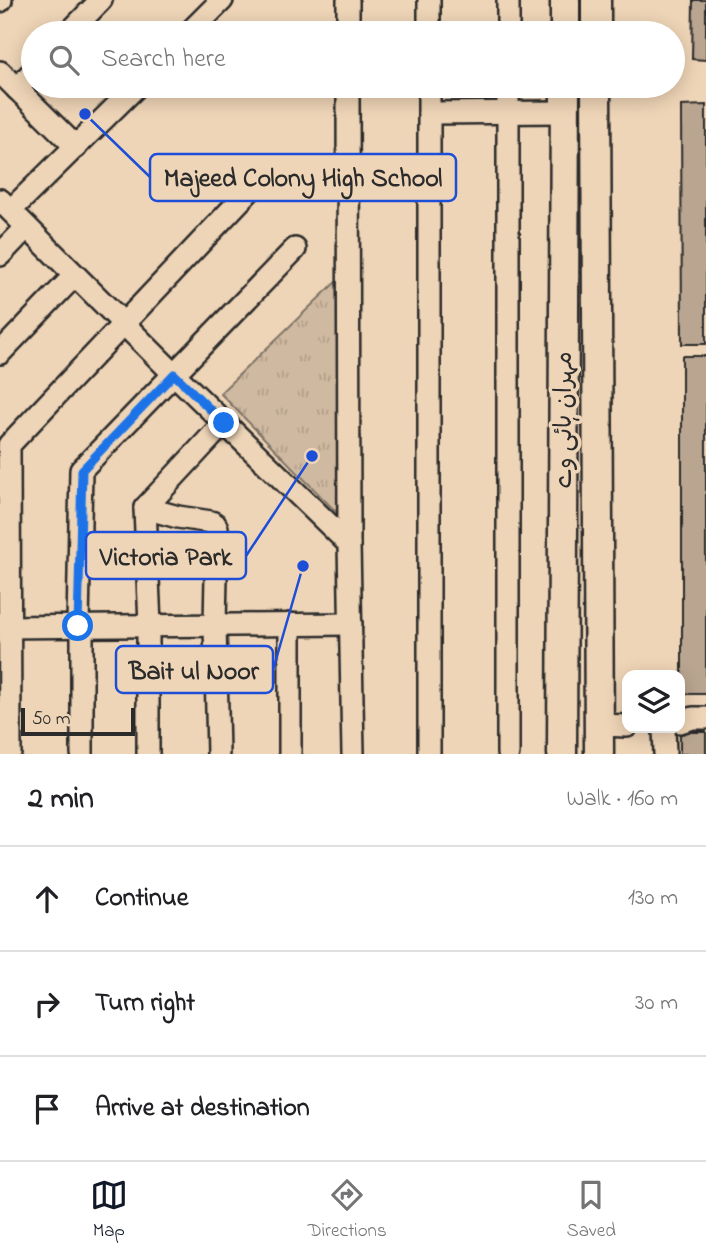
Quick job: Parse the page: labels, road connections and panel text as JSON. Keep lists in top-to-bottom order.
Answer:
{
  "streets": {
    "main road": ["مہران ہائی وے"]
  },
  "places": ["Majeed Colony High School", "Victoria Park", "Bait ul Noor"],
  "scale_bar": "50 m",
  "page": {
    "search": "Search here",
    "scale": "50 m",
    "heading": ["2 min", "Walk · 160 m"],
    "list": [
      ["Continue", "130 m"],
      ["Turn right", "30 m"],
      "Arrive at destination"
    ],
    "nav": ["Map", "Directions", "Saved"]
  }
}
